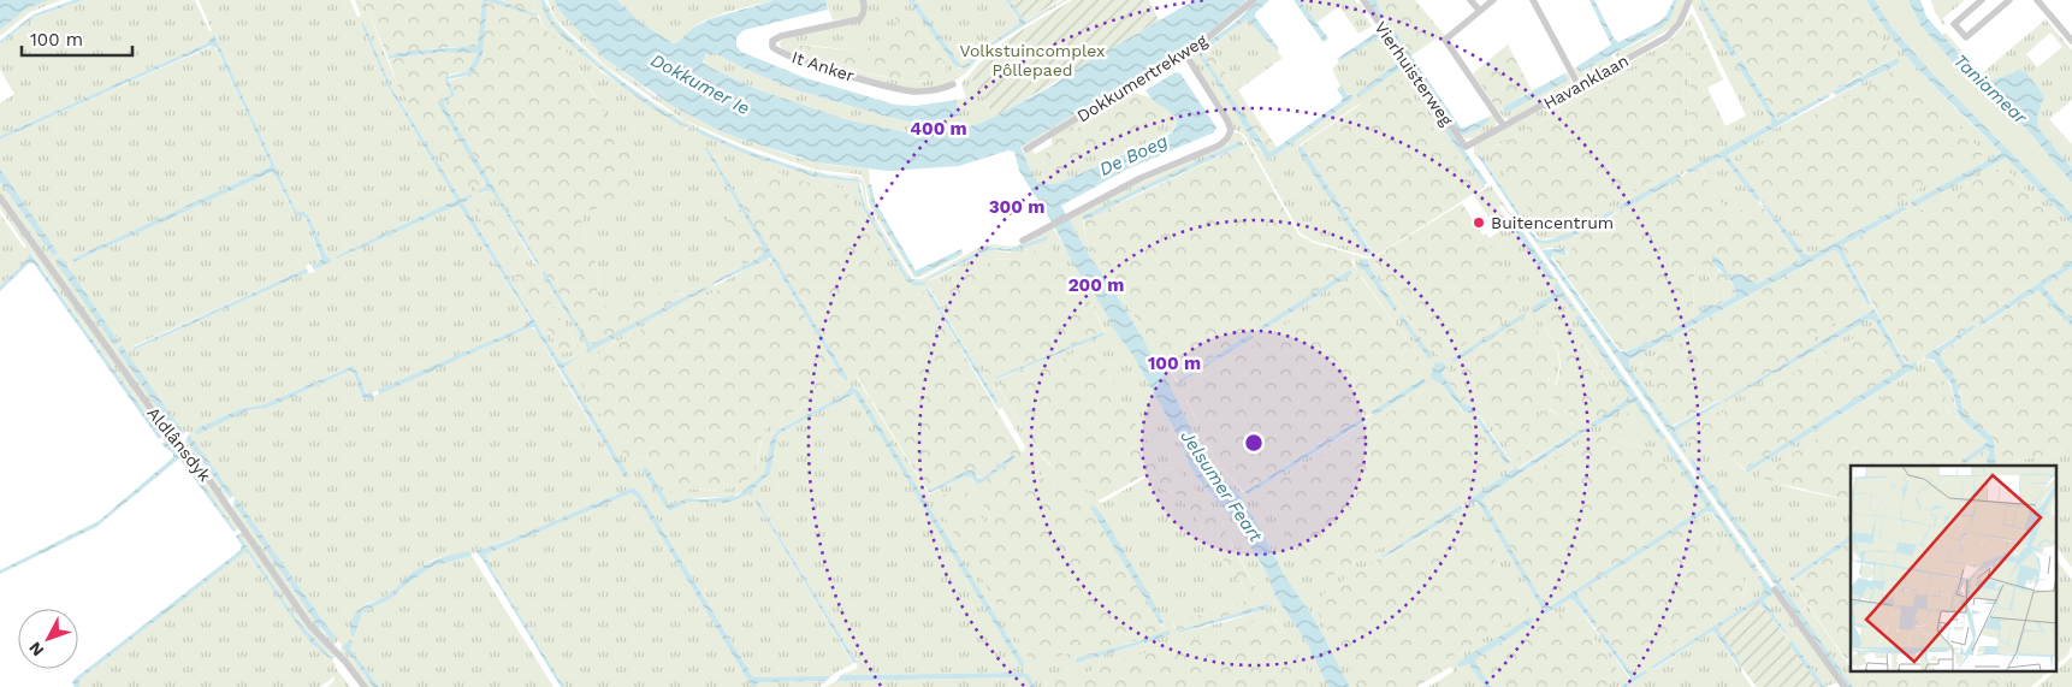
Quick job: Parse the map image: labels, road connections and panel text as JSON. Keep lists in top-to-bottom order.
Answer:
{
  "streets": {
    "street": [
      "It Anker",
      "Vierhuisterweg",
      "Dokkumertrekweg",
      "Havanklaan",
      "Aldlânsdyk"
    ]
  },
  "crossings": [
    ["Vierhuisterweg", "Havanklaan"]
  ],
  "water": [
    "Dokkumer Ie",
    "Taniamear",
    "De Boeg",
    "Jelsumer Feart"
  ],
  "parks": ["Volkstuincomplex Pôllepaed"],
  "places": ["Buitencentrum"],
  "scale_bar": "100 m",
  "north": "bottom left",
  "rings": [
    "400 m",
    "300 m",
    "200 m",
    "100 m"
  ]
}
